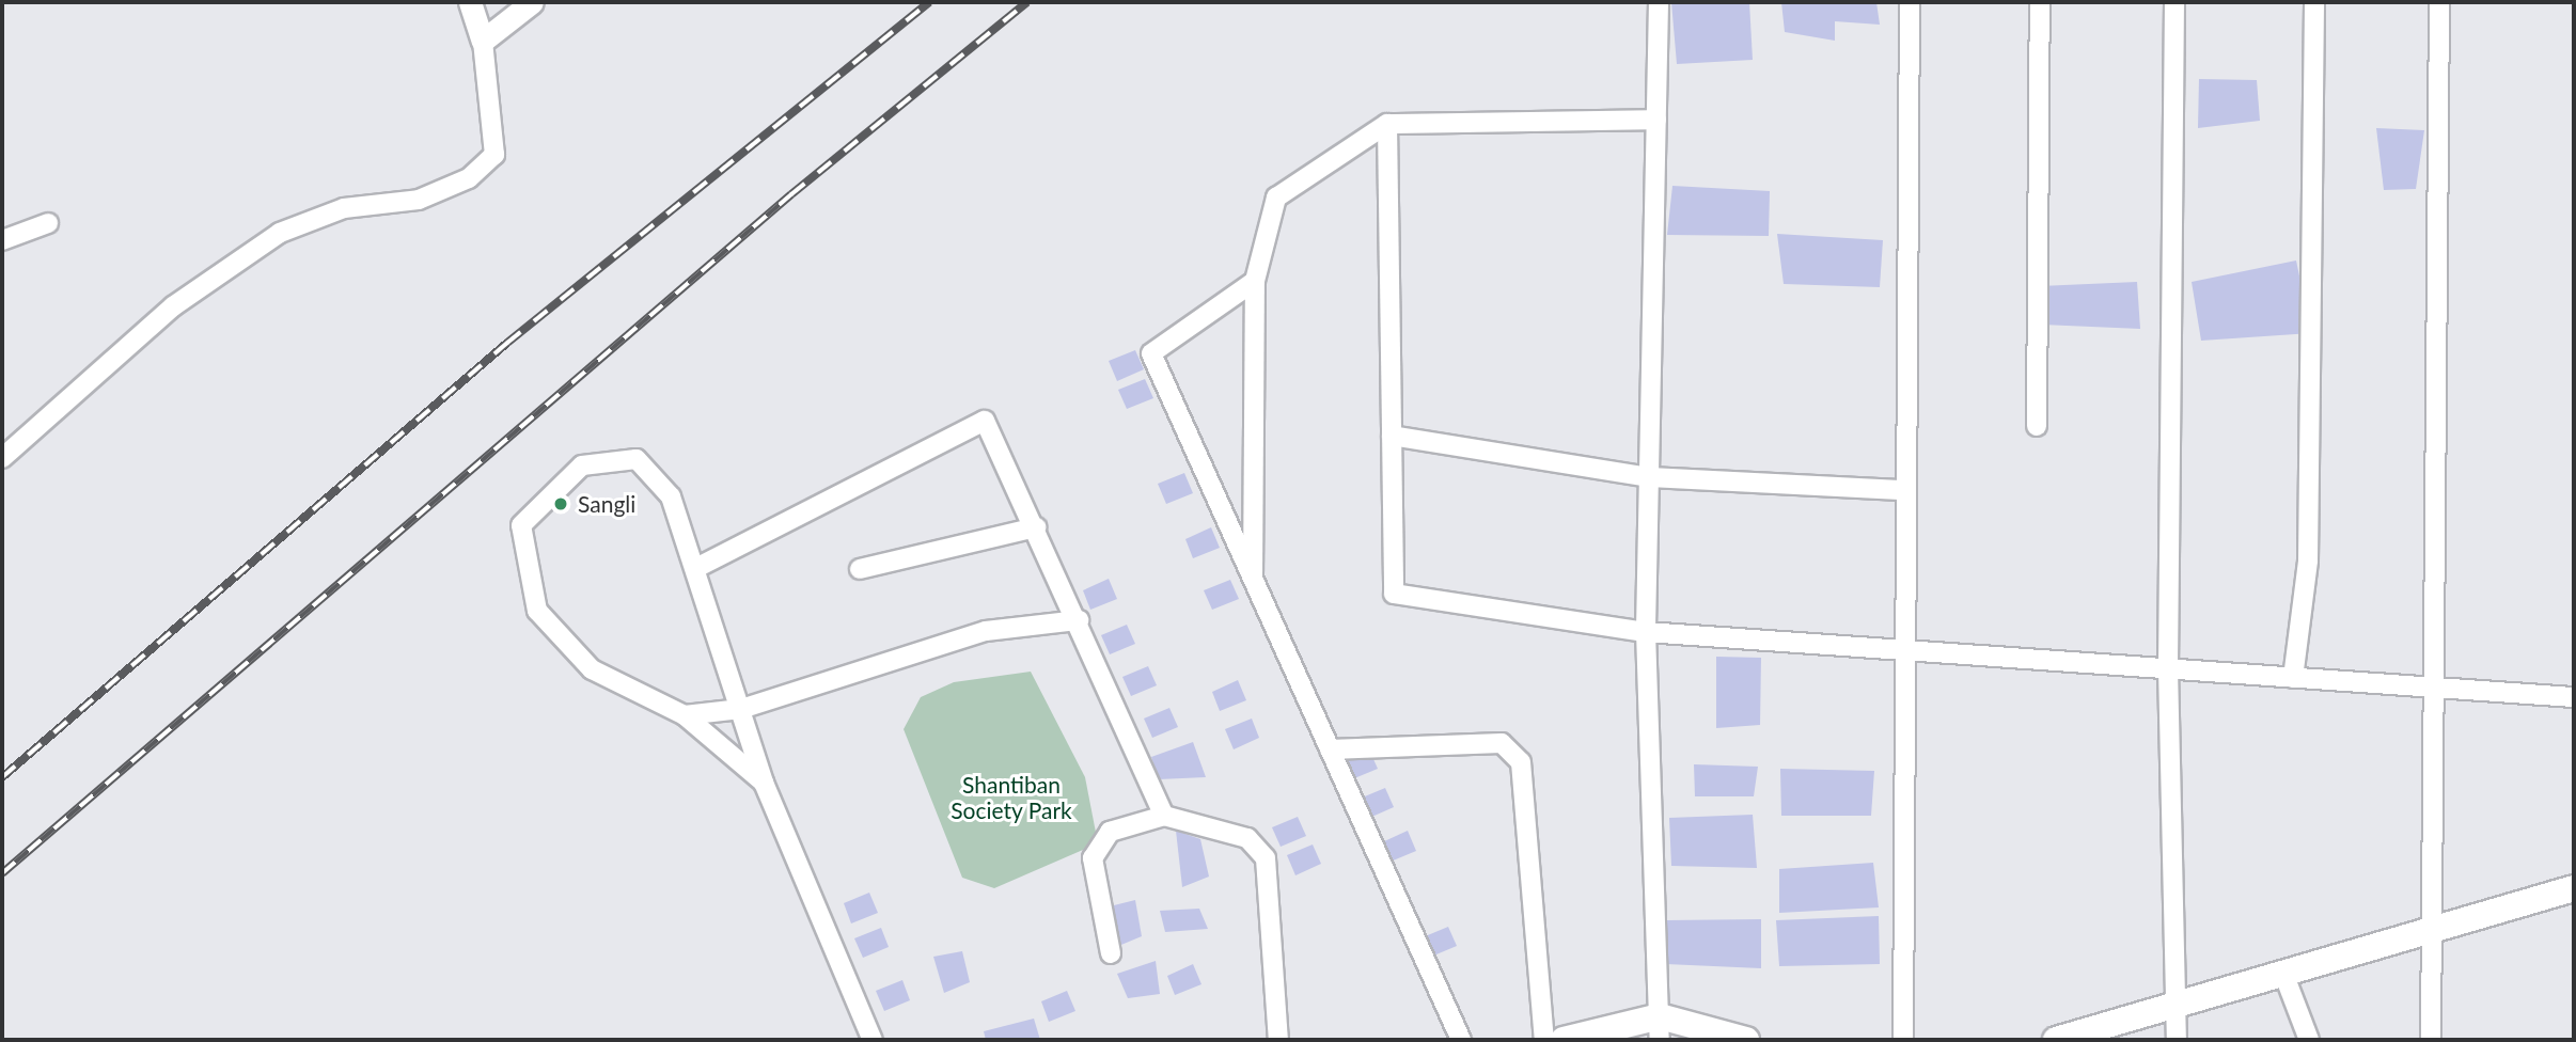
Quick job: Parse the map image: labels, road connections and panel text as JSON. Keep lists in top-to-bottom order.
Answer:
{
  "parks": ["Shantiban Society Park"],
  "places": ["Sangli"]
}
